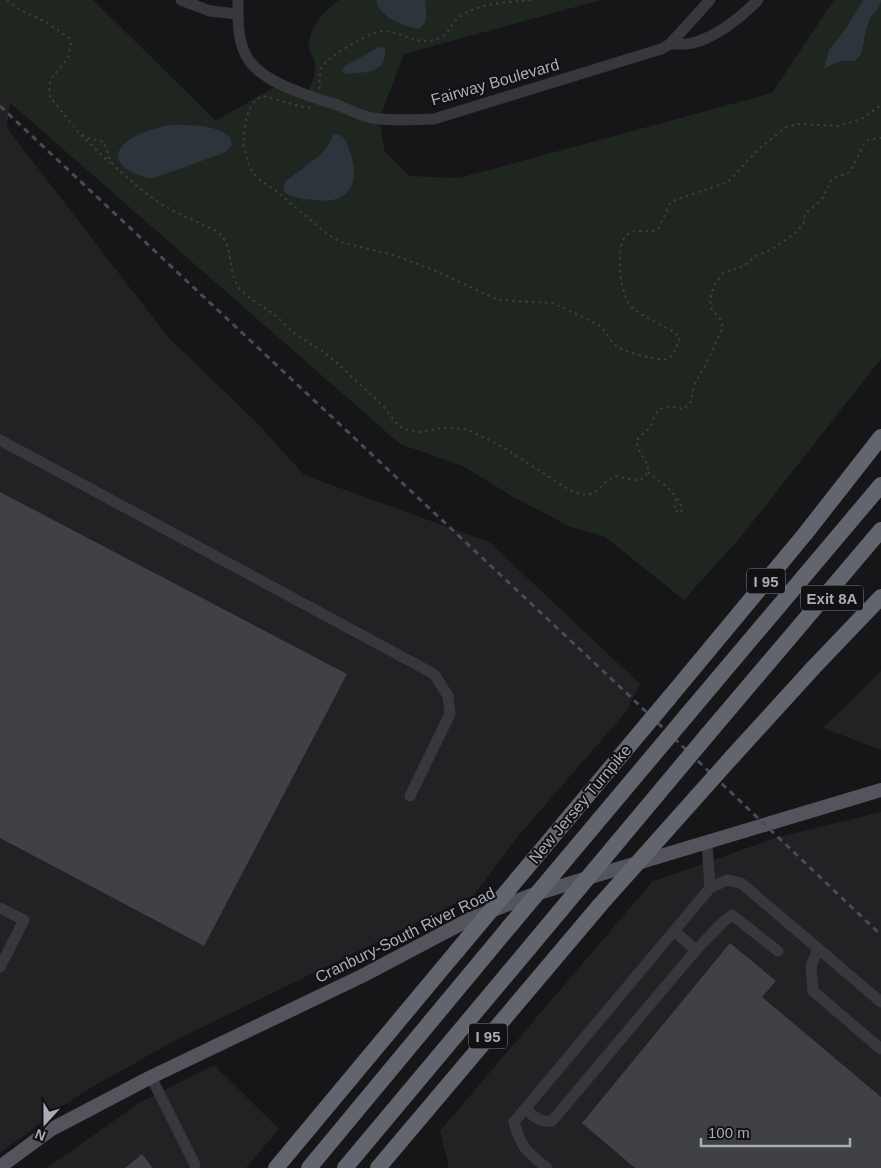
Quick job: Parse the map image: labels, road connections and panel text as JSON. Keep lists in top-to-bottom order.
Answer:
{
  "streets": {
    "highway": ["I 95", "Exit 8A", "New Jersey Turnpike"],
    "main road": ["Cranbury-South River Road"],
    "street": ["Fairway Boulevard"]
  },
  "crossings": [
    ["I 95", "Exit 8A"]
  ],
  "scale_bar": "100 m",
  "north": "bottom"
}
